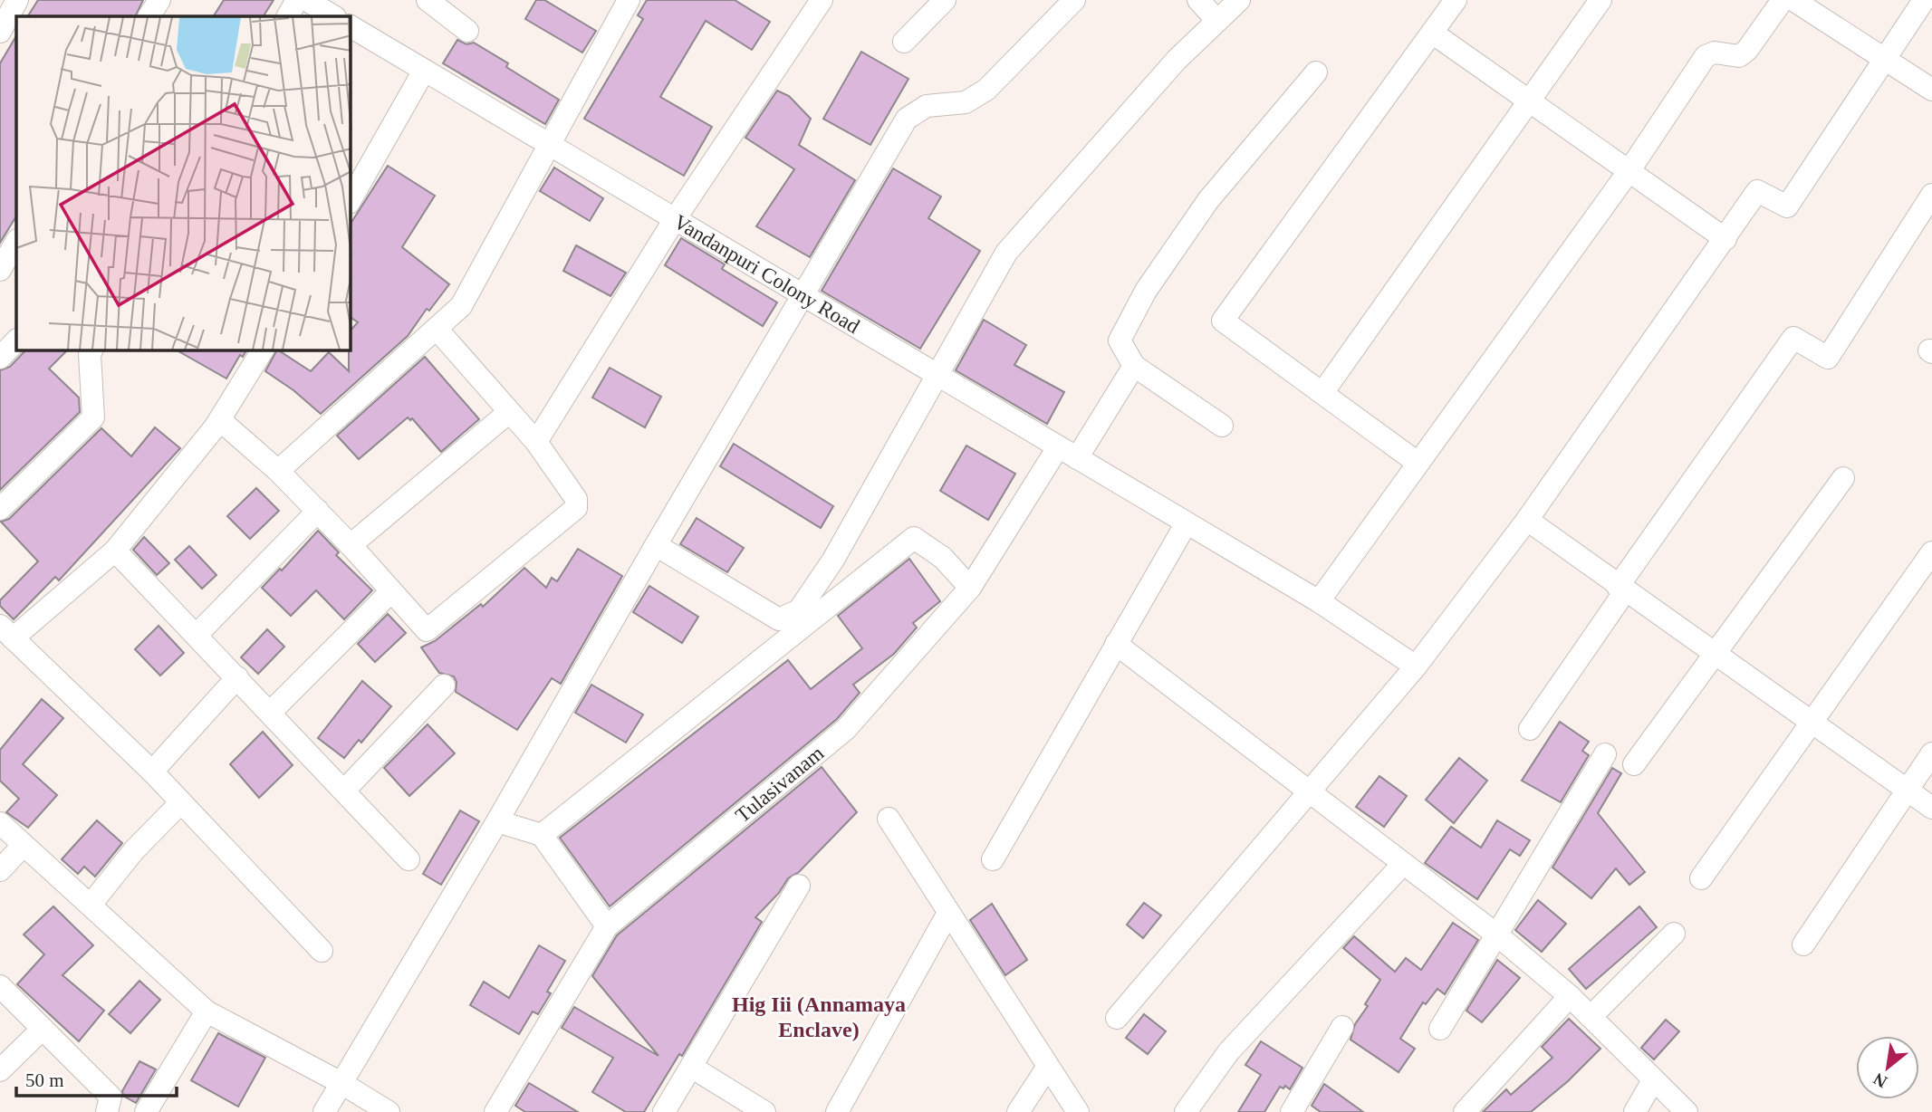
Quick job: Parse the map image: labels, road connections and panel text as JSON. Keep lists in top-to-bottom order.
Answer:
{
  "streets": {
    "street": ["Vandanpuri Colony Road", "Tulasivanam"]
  },
  "crossings": [
    ["Vandanpuri Colony Road", "Tulasivanam"]
  ],
  "districts": ["Hig Iii (Annamaya Enclave)"],
  "scale_bar": "50 m",
  "north": "bottom left"
}
